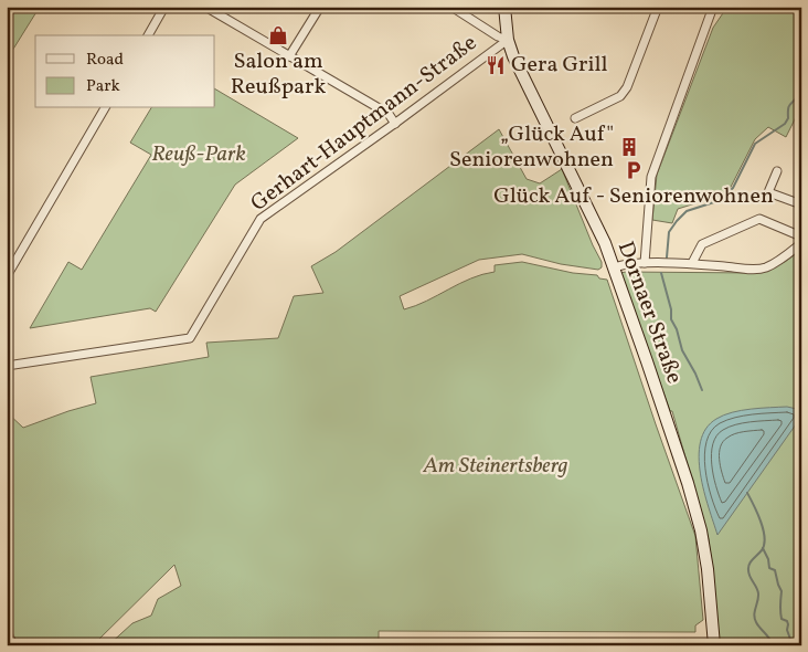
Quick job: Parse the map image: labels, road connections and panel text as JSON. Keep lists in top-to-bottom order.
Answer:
{
  "streets": {
    "main road": ["Dornaer Straße"],
    "street": ["Gerhart-Hauptmann-Straße"]
  },
  "crossings": [
    ["Gerhart-Hauptmann-Straße", "Dornaer Straße"]
  ],
  "parks": ["Reuß-Park", "Am Steinertsberg"],
  "places": {
    "shop": ["Salon am Reußpark"],
    "restaurant": ["Gera Grill"],
    "building": ["„Glück Auf\" Seniorenwohnen"],
    "parking": ["Glück Auf - Seniorenwohnen"]
  },
  "legend": ["Road", "Park"]
}
